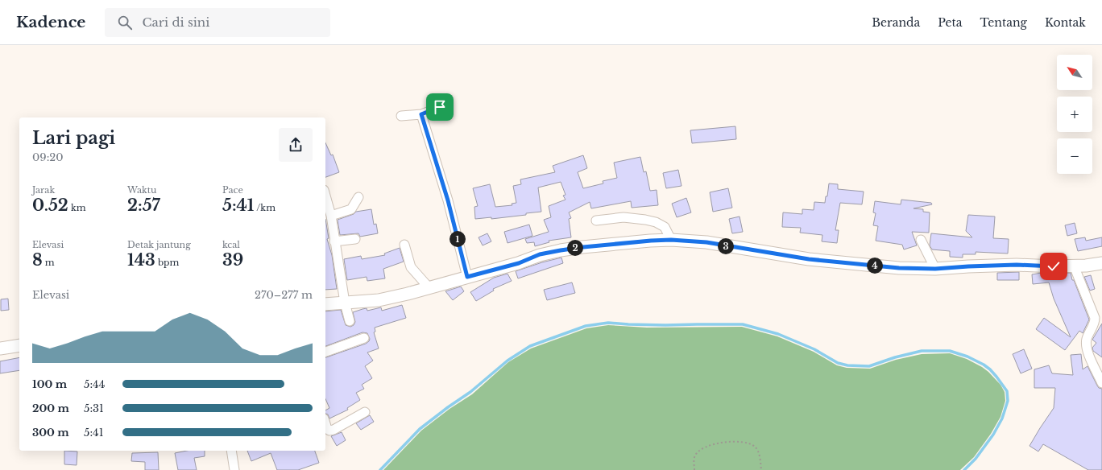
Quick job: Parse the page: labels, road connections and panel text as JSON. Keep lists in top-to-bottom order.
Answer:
{
  "north": "top left",
  "page": {
    "header": "Kadence",
    "search": "Cari di sini",
    "nav": [
      "Beranda",
      "Peta",
      "Tentang",
      "Kontak"
    ],
    "map_buttons": ["+", "−"],
    "heading": ["Lari pagi", "09:20"],
    "stats": [
      ["Jarak", "0.52 km"],
      ["Waktu", "2:57"],
      ["Pace", "5:41 /km"],
      ["Elevasi", "8 m"],
      ["Detak jantung", "143 bpm"],
      ["kcal", "39"]
    ],
    "pins": [
      "1",
      "3",
      "2",
      "4"
    ],
    "chart": ["Elevasi", "270–277 m"],
    "list": [
      {
        "name": "100 m",
        "note": "5:44"
      },
      {
        "name": "200 m",
        "note": "5:31"
      },
      {
        "name": "300 m",
        "note": "5:41"
      }
    ]
  }
}
